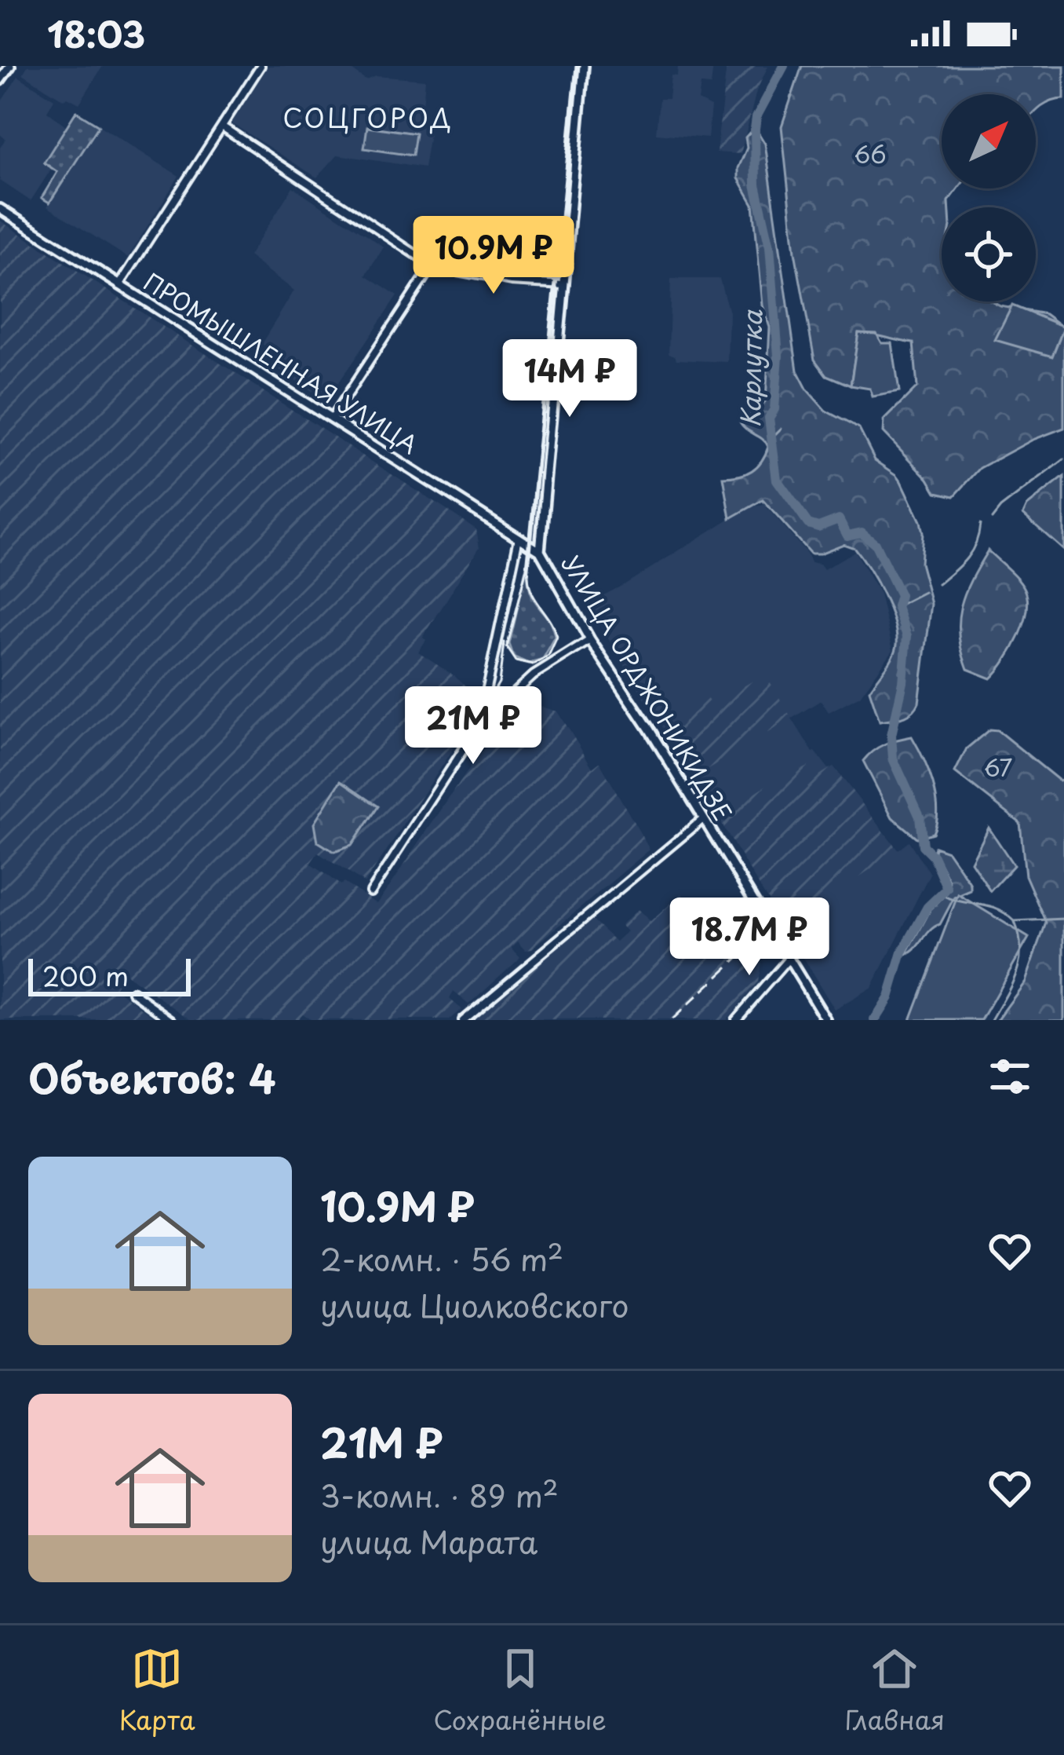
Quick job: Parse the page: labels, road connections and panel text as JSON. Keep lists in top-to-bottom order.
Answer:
{
  "streets": {
    "main road": ["ПРОМЫШЛЕННАЯ УЛИЦА", "УЛИЦА ОРДЖОНИКИДЗЕ"]
  },
  "crossings": [
    ["ПРОМЫШЛЕННАЯ УЛИЦА", "УЛИЦА ОРДЖОНИКИДЗЕ"]
  ],
  "districts": ["СОЦГОРОД"],
  "water": ["Карлутка"],
  "parks": ["66", "67"],
  "scale_bar": "200 m",
  "north": "top right",
  "page": {
    "status": "18:03",
    "price": [
      "10.9M ₽",
      "14M ₽",
      "21M ₽",
      "18.7M ₽"
    ],
    "scale": "200 m",
    "heading": "Объектов: 4",
    "list": [
      {
        "name": "10.9M ₽",
        "note": "2-комн. · 56 m² · улица Циолковского"
      },
      {
        "name": "21M ₽",
        "note": "3-комн. · 89 m² · улица Марата"
      }
    ],
    "tabs": ["Карта", "Сохранённые", "Главная"]
  }
}
